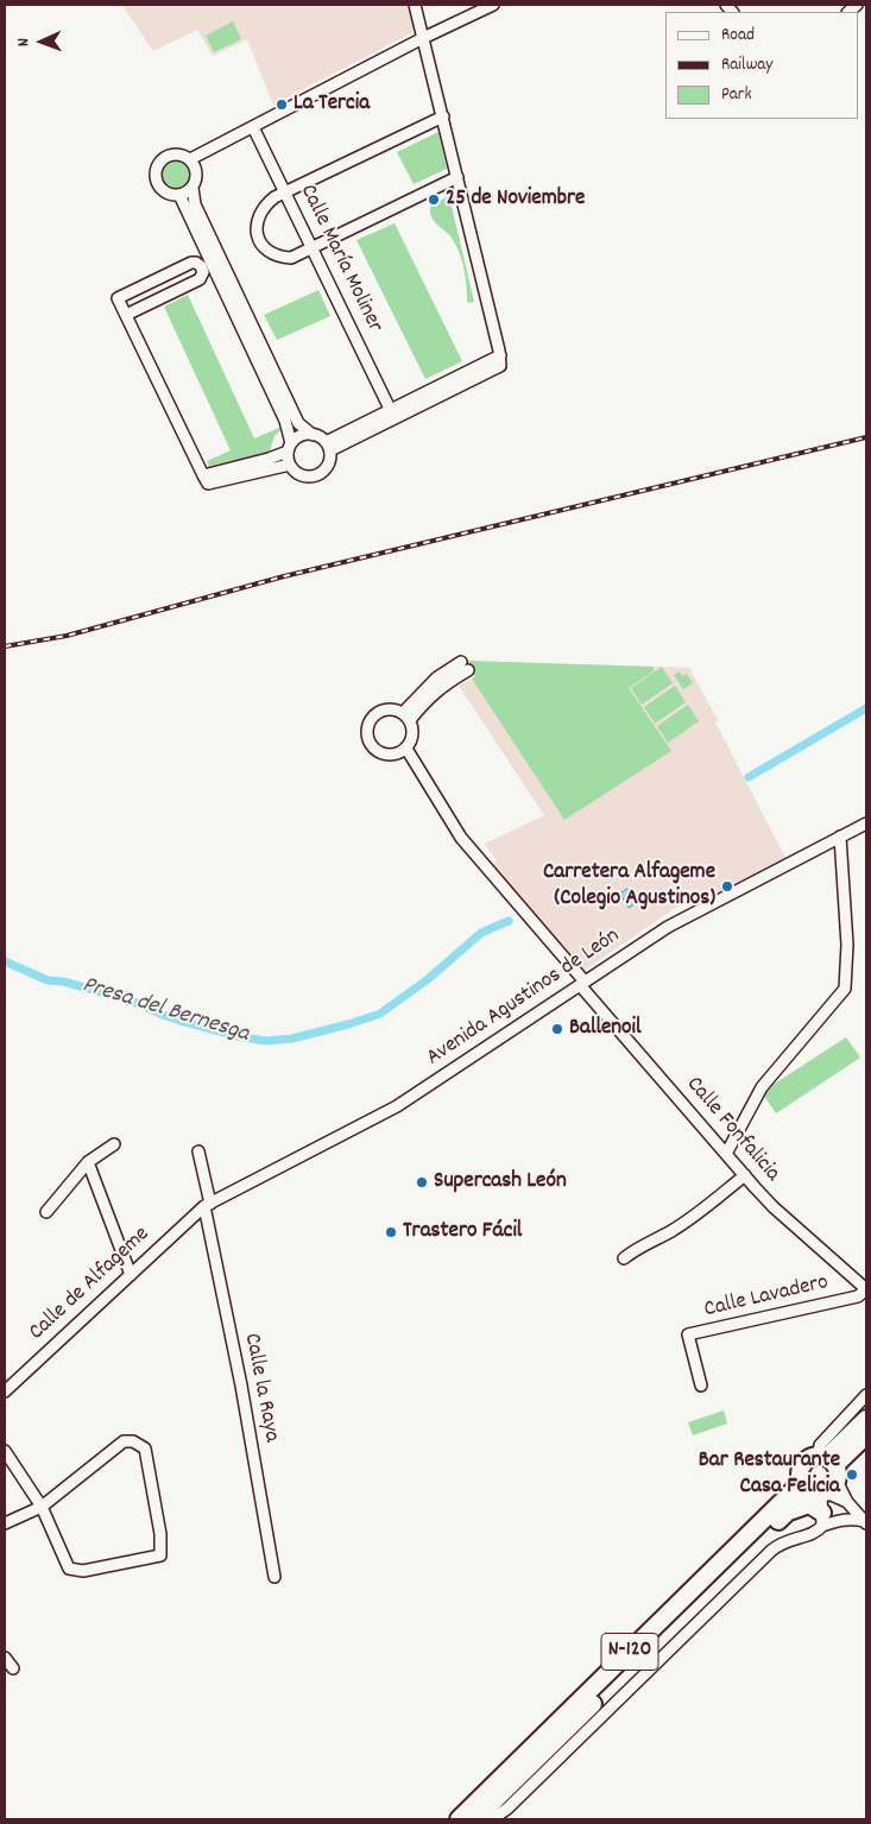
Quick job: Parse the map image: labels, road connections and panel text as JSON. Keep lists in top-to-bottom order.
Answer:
{
  "streets": {
    "highway": ["N-120"],
    "street": [
      "Calle María Moliner",
      "Avenida Agustinos de León",
      "Calle Fonfalicia",
      "Calle de Alfageme",
      "Calle Lavadero",
      "Calle la Raya"
    ]
  },
  "crossings": [
    ["Avenida Agustinos de León", "Calle Fonfalicia"],
    ["Avenida Agustinos de León", "Calle de Alfageme"],
    ["Avenida Agustinos de León", "Calle la Raya"],
    ["Calle Fonfalicia", "Calle Lavadero"],
    ["Calle de Alfageme", "Calle la Raya"]
  ],
  "water": ["Presa del Bernesga"],
  "places": [
    "La Tercia",
    "25 de Noviembre",
    "Carretera Alfageme (Colegio Agustinos)",
    "Ballenoil",
    "Supercash León",
    "Trastero Fácil",
    "Bar Restaurante Casa Felicia"
  ],
  "legend": ["Road", "Railway", "Park"],
  "north": "left"
}
